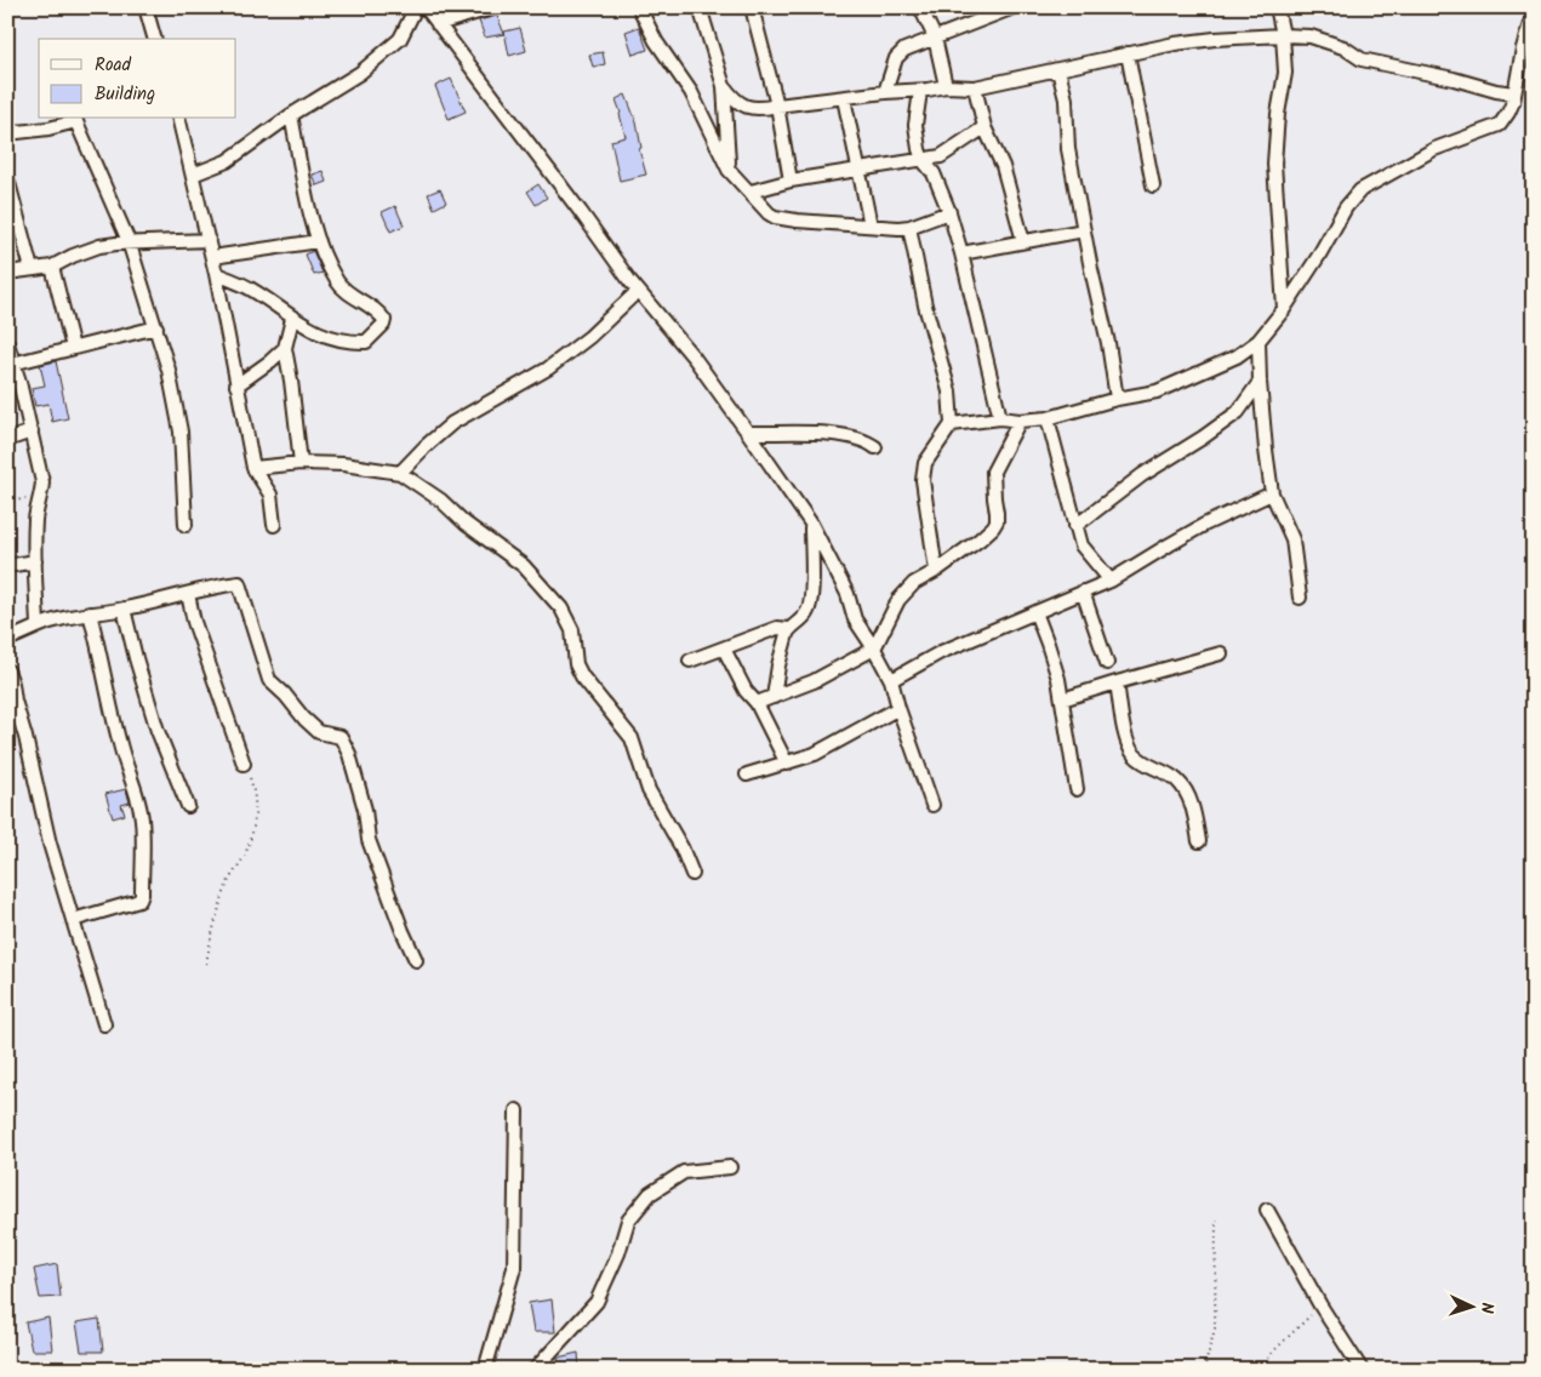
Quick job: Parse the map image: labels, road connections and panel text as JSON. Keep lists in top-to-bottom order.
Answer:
{
  "legend": ["Road", "Building"],
  "north": "right"
}
